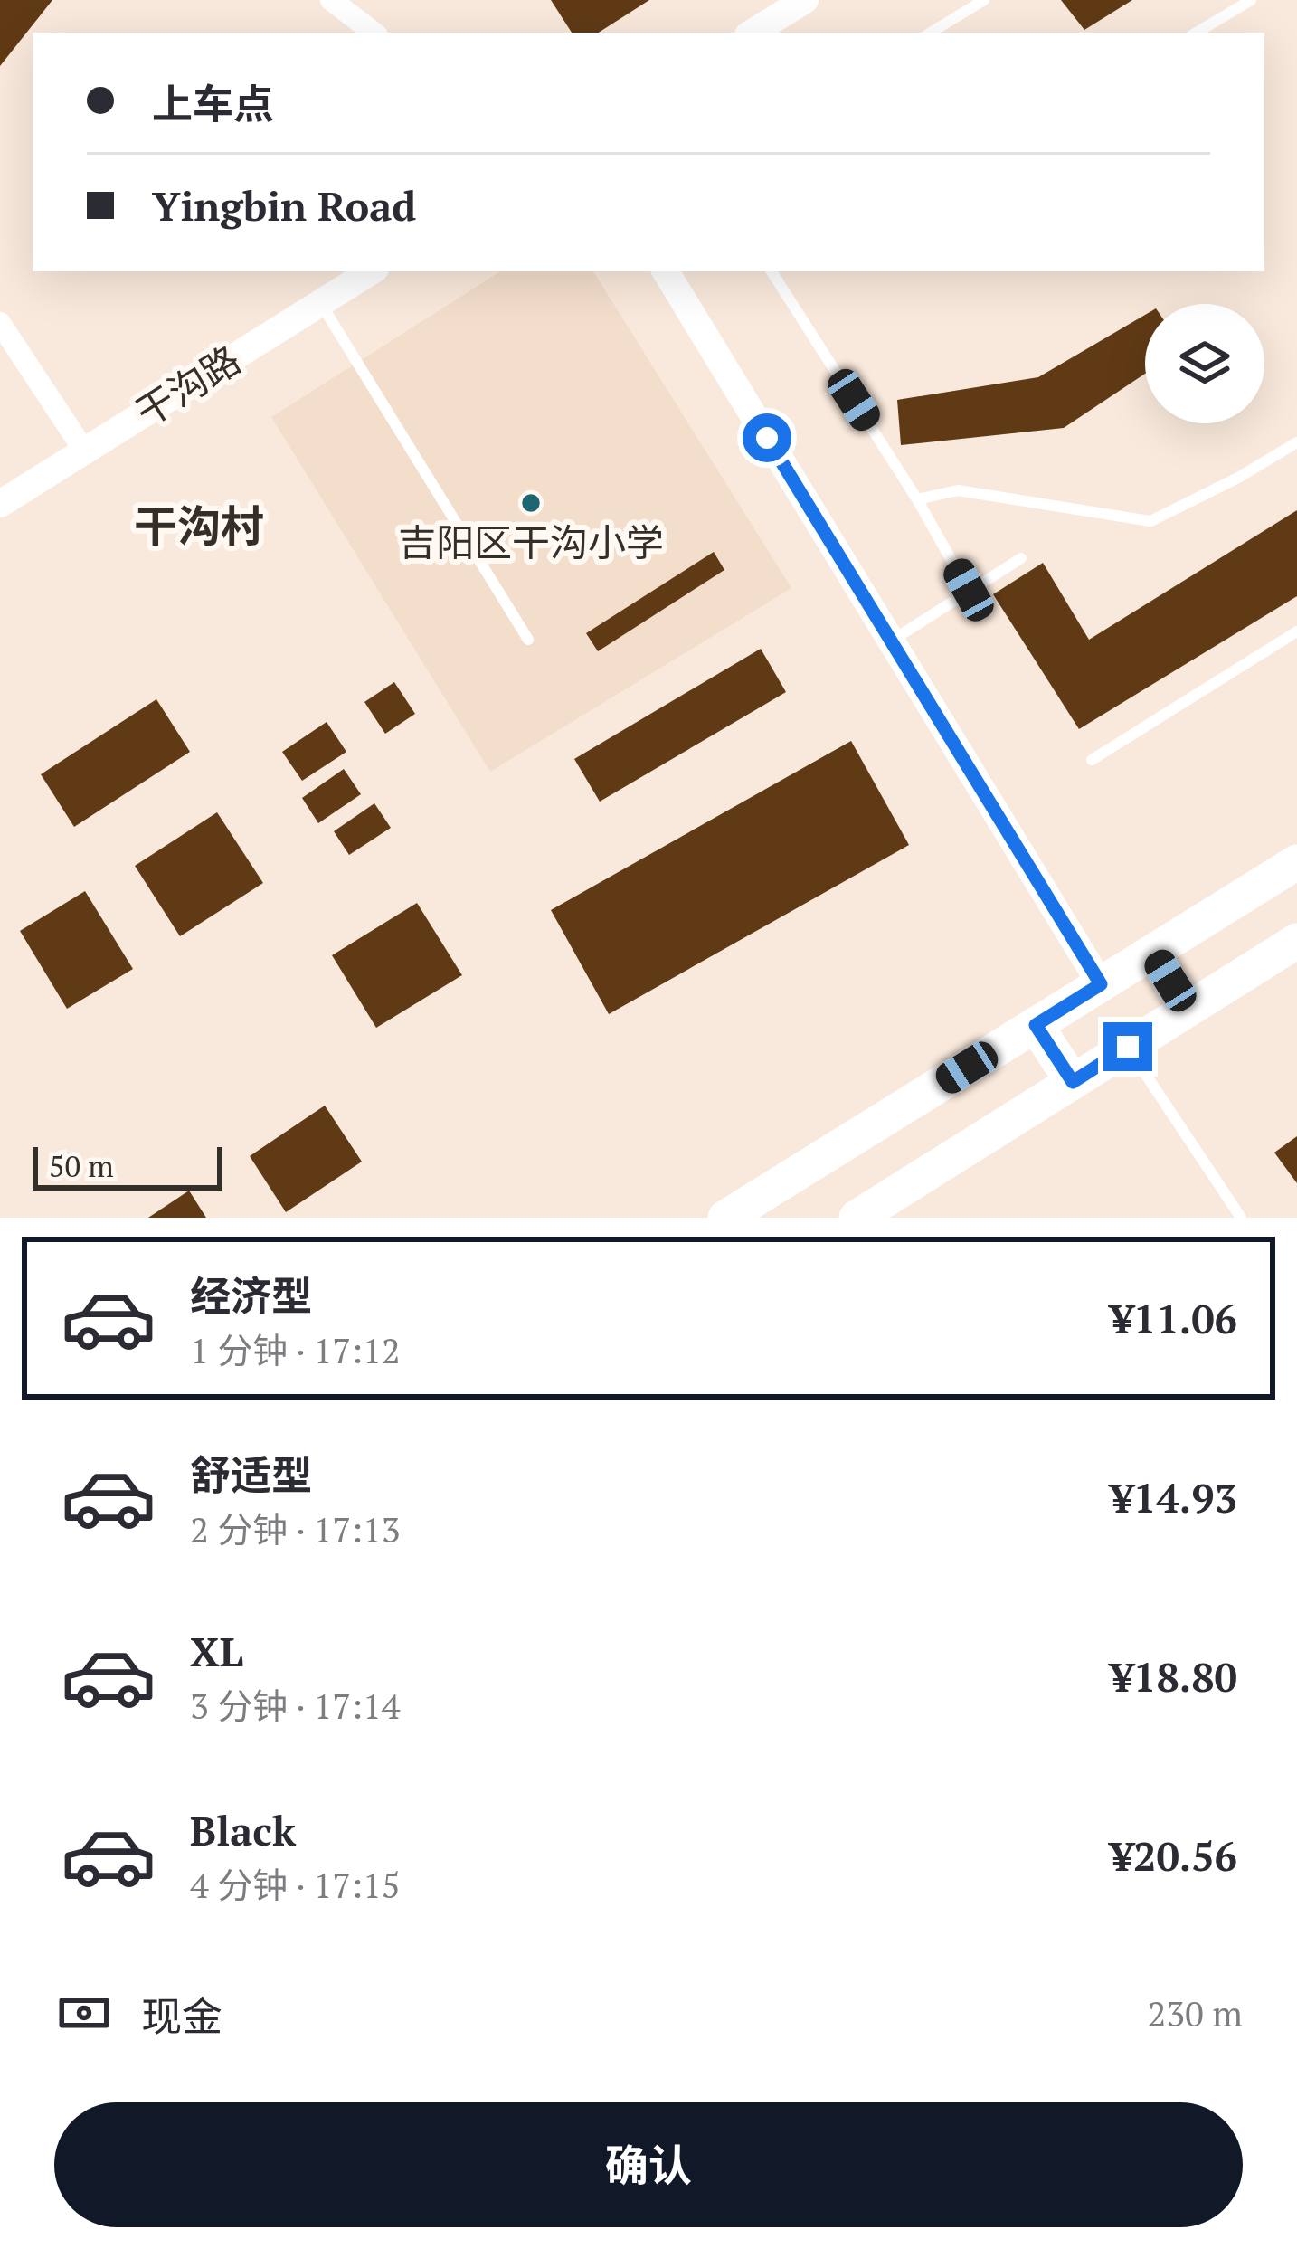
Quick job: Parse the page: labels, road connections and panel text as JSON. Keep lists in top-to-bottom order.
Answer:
{
  "streets": {
    "street": ["干沟路"]
  },
  "districts": ["干沟村"],
  "places": ["吉阳区干沟小学"],
  "scale_bar": "50 m",
  "page": {
    "banner": ["上车点", "Yingbin Road"],
    "scale": "50 m",
    "list": [
      {
        "name": "经济型",
        "note": "1 分钟 · 17:12",
        "value": "¥11.06"
      },
      {
        "name": "舒适型",
        "note": "2 分钟 · 17:13",
        "value": "¥14.93"
      },
      {
        "name": "XL",
        "note": "3 分钟 · 17:14",
        "value": "¥18.80"
      },
      {
        "name": "Black",
        "note": "4 分钟 · 17:15",
        "value": "¥20.56"
      }
    ],
    "pay": ["现金", "230 m"],
    "buttons": "确认"
  }
}
